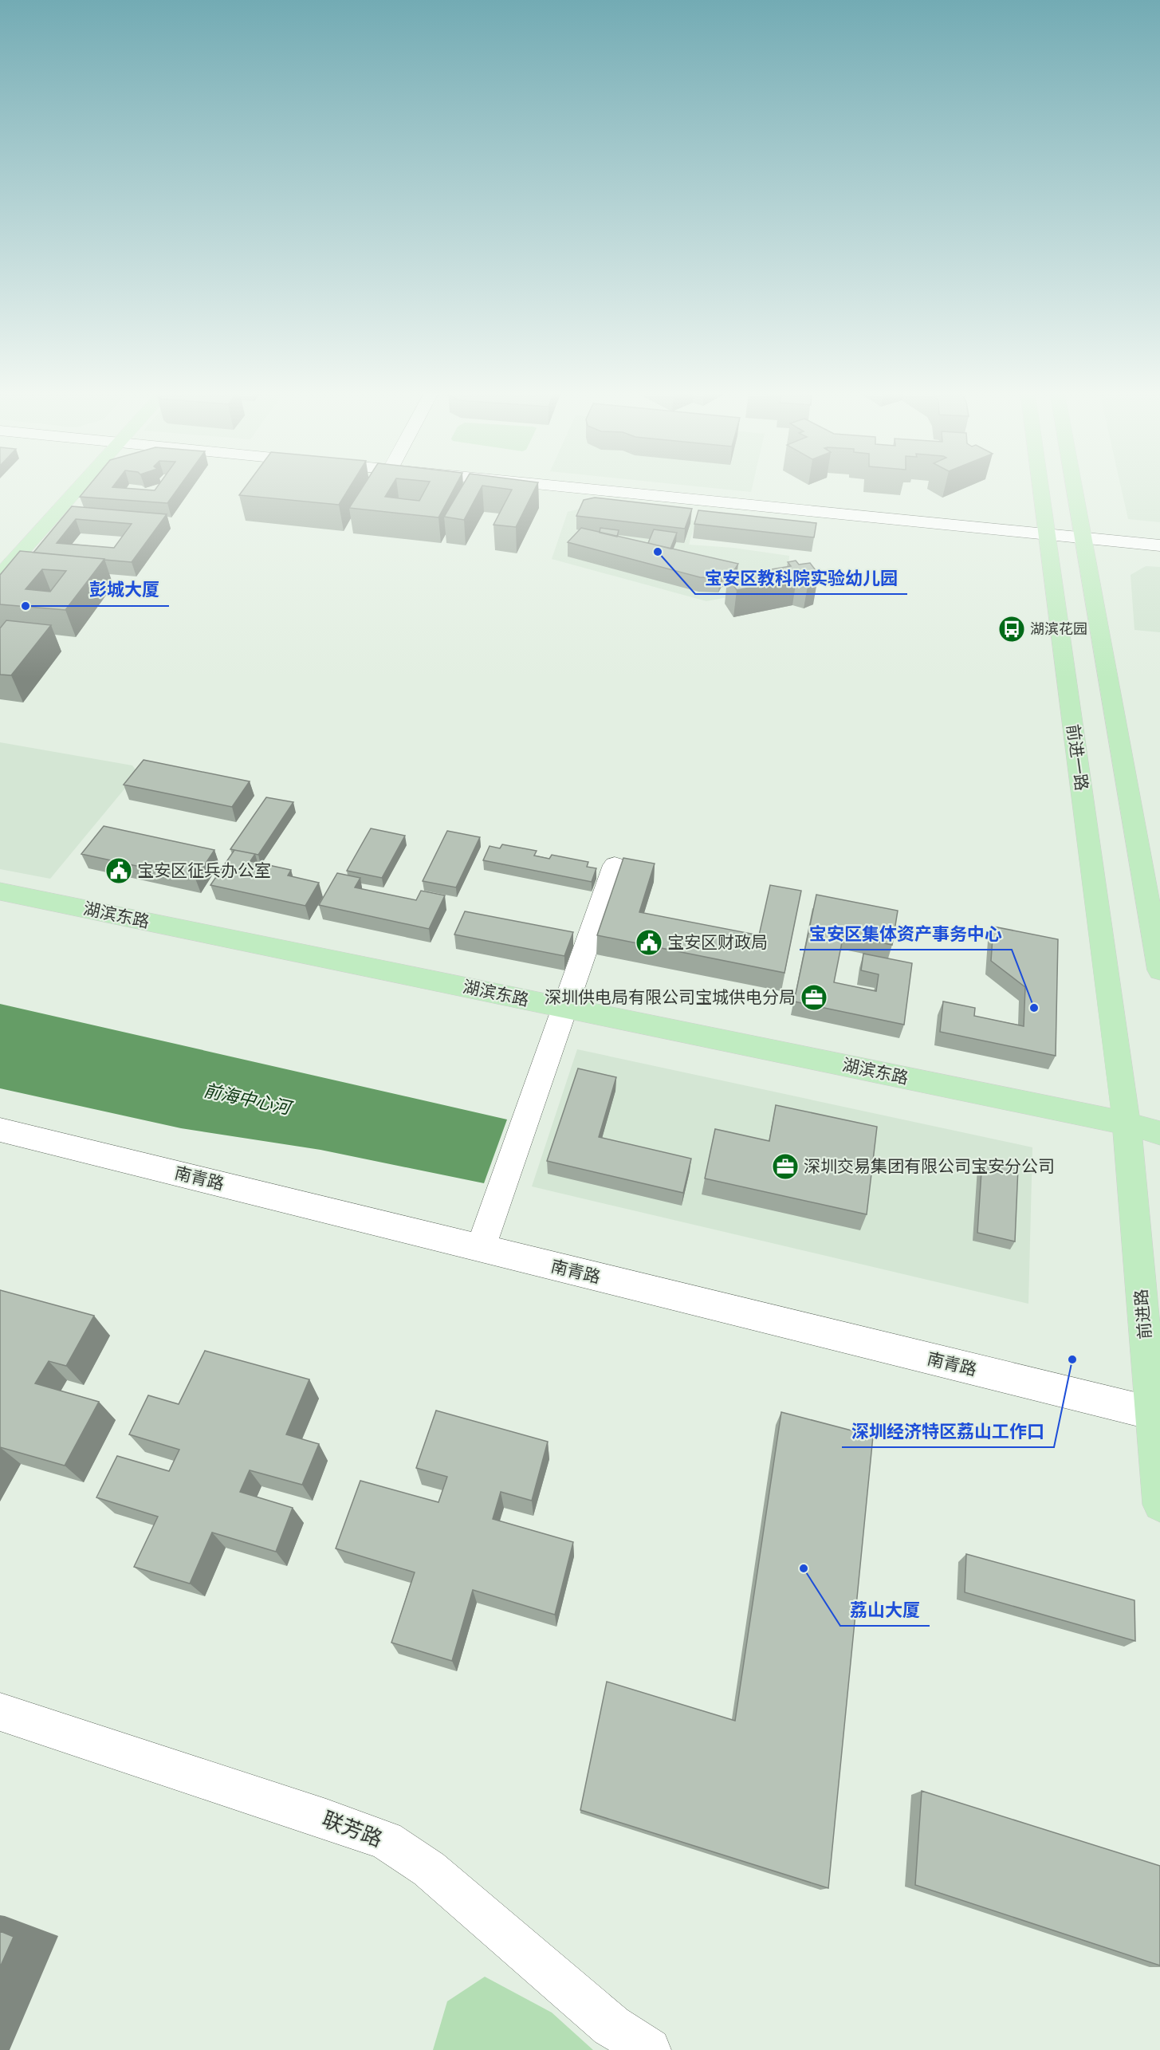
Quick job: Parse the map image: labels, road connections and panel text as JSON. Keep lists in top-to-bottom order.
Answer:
{
  "streets": {
    "main road": ["前进一路", "湖滨东路", "前进路"],
    "street": ["南青路", "联芳路"]
  },
  "crossings": [
    ["前进一路", "湖滨东路"],
    ["前进一路", "前进路"],
    ["湖滨东路", "前进路"],
    ["南青路", "前进路"]
  ],
  "water": ["前海中心河"],
  "places": {
    "other": [
      "宝安区教科院实验幼儿园",
      "彭城大厦",
      "宝安区集体资产事务中心",
      "深圳经济特区荔山工作口",
      "荔山大厦"
    ],
    "bus stop": ["湖滨花园"],
    "public building": ["宝安区征兵办公室", "宝安区财政局"],
    "office": ["深圳供电局有限公司宝城供电分局", "深圳交易集团有限公司宝安分公司"]
  }
}
